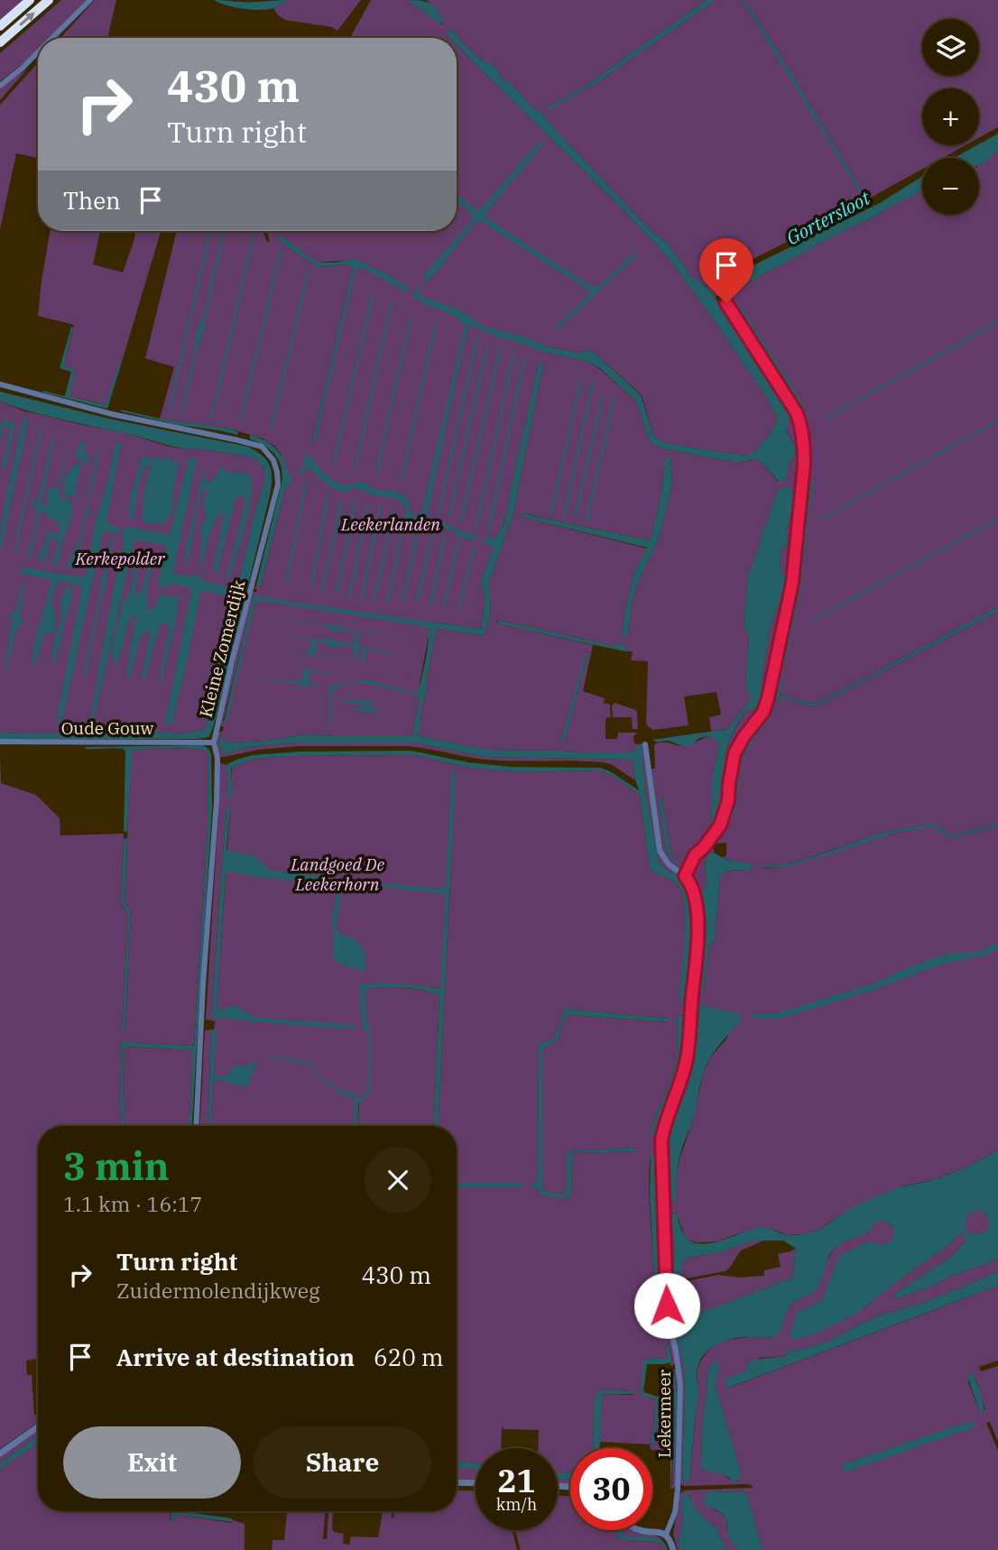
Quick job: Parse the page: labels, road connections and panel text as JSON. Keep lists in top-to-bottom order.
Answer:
{
  "streets": {
    "street": ["Kleine Zomerdijk", "Oude Gouw", "Lekermeer"]
  },
  "crossings": [
    ["Kleine Zomerdijk", "Oude Gouw"]
  ],
  "water": ["Gortersloot"],
  "parks": ["Leekerlanden", "Kerkepolder", "Landgoed De Leekerhorn"],
  "page": {
    "map_buttons": ["+", "−"],
    "turn": ["430 m", "Turn right"],
    "then": "Then",
    "heading": ["3 min", "1.1 km · 16:17"],
    "list": [
      {
        "name": "Turn right",
        "note": "Zuidermolendijkweg",
        "value": "430 m"
      },
      {
        "name": "Arrive at destination",
        "value": "620 m"
      }
    ],
    "buttons": ["Exit", "Share"],
    "speed": "21 km/h",
    "limit": "30"
  }
}
